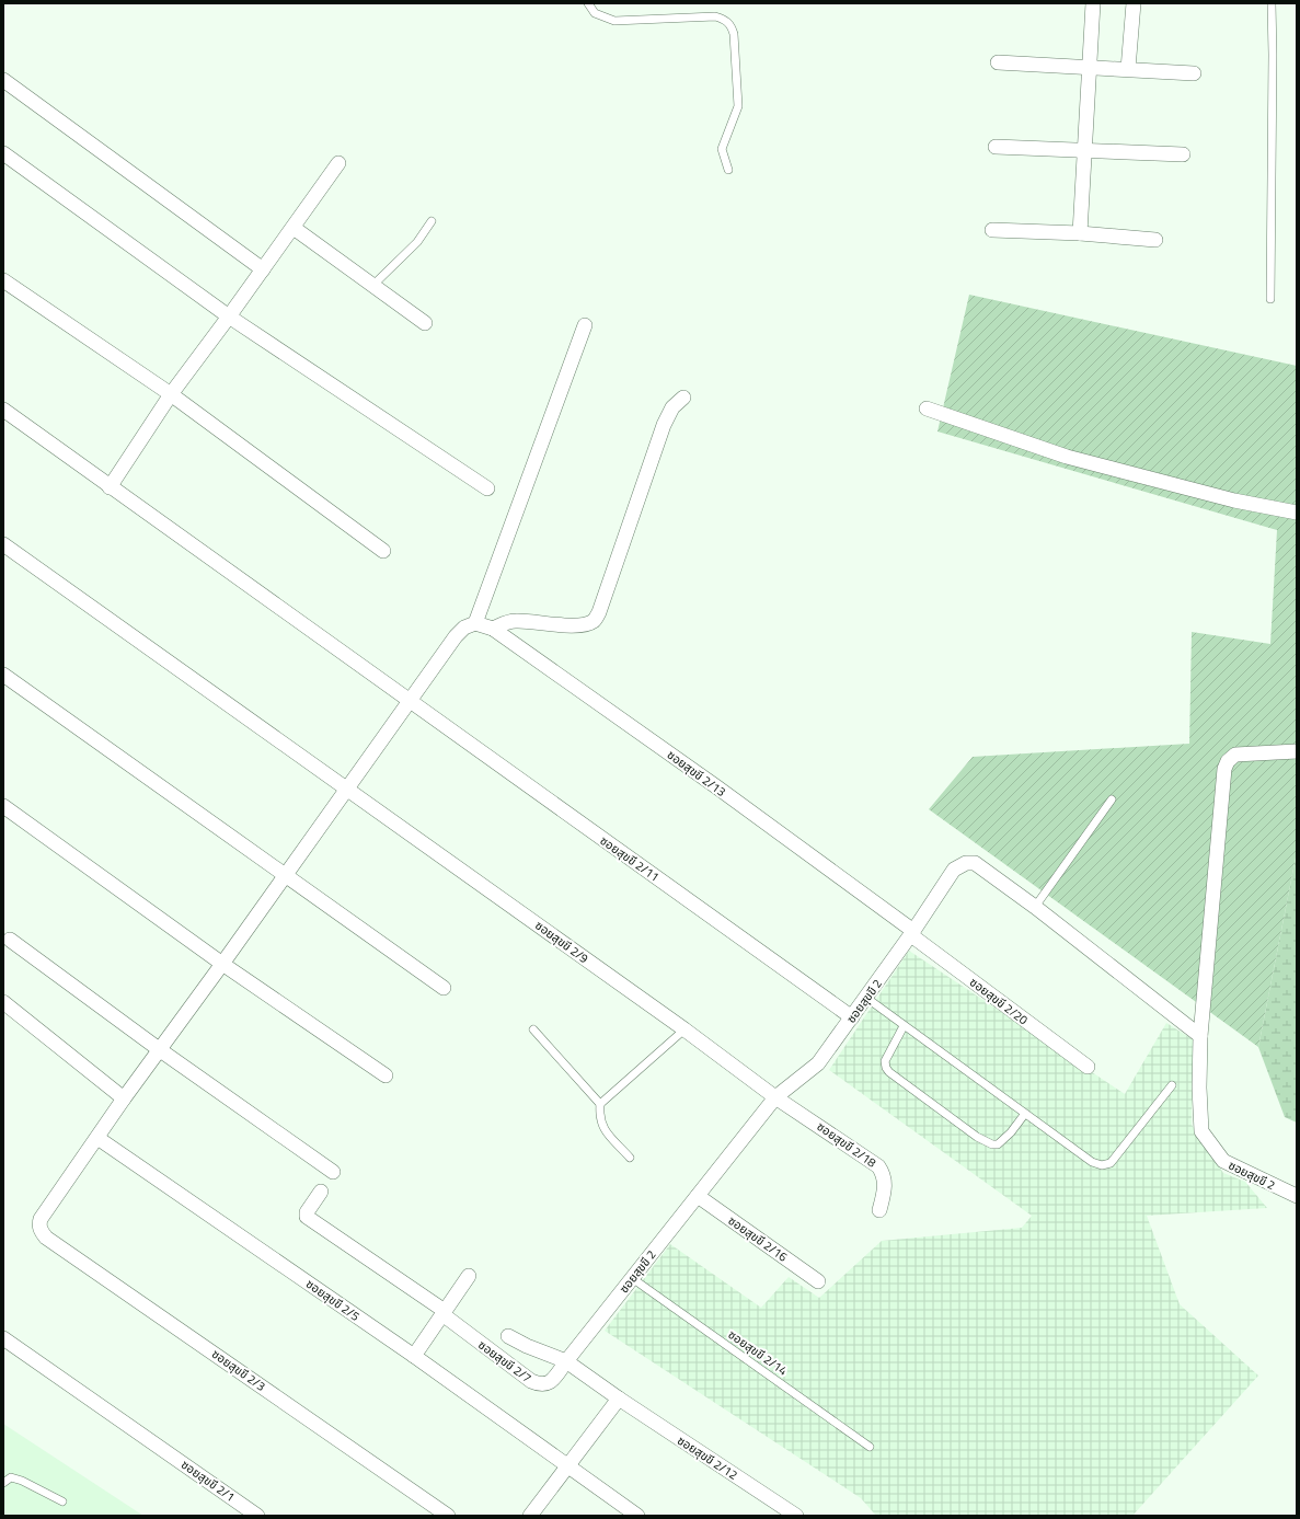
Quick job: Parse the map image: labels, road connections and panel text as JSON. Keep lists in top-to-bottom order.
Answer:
{
  "streets": {
    "street": [
      "ซอยสุขขี 2/13",
      "ซอยสุขขี 2/11",
      "ซอยสุขขี 2/9",
      "ซอยสุขขี 2",
      "ซอยสุขขี 2/20",
      "ซอยสุขขี 2/18",
      "ซอยสุขขี 2/16",
      "ซอยสุขขี 2/5",
      "ซอยสุขขี 2/7",
      "ซอยสุขขี 2/3",
      "ซอยสุขขี 2/12",
      "ซอยสุขขี 2/1"
    ],
    "lane": ["ซอยสุขขี 2/14"]
  },
  "crossings": [
    ["ซอยสุขขี 2/13", "ซอยสุขขี 2"],
    ["ซอยสุขขี 2/13", "ซอยสุขขี 2/20"],
    ["ซอยสุขขี 2/11", "ซอยสุขขี 2"],
    ["ซอยสุขขี 2/9", "ซอยสุขขี 2"],
    ["ซอยสุขขี 2/9", "ซอยสุขขี 2/18"],
    ["ซอยสุขขี 2", "ซอยสุขขี 2/20"],
    ["ซอยสุขขี 2", "ซอยสุขขี 2/18"],
    ["ซอยสุขขี 2", "ซอยสุขขี 2/16"],
    ["ซอยสุขขี 2", "ซอยสุขขี 2/14"],
    ["ซอยสุขขี 2", "ซอยสุขขี 2/7"],
    ["ซอยสุขขี 2/5", "ซอยสุขขี 2/3"]
  ]
}
